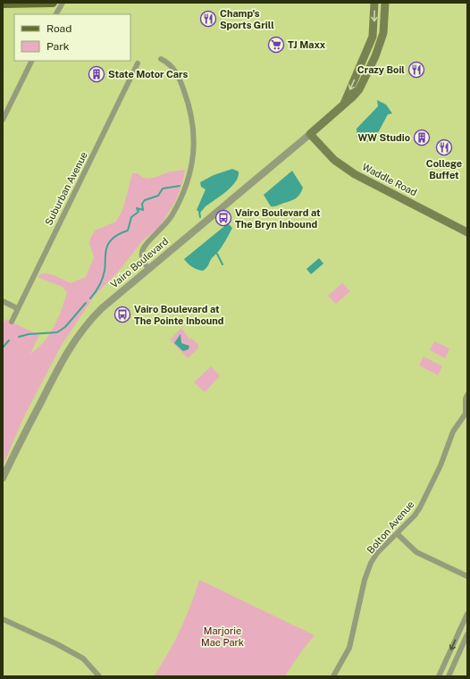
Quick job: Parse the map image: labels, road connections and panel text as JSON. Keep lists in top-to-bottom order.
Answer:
{
  "streets": {
    "main road": ["Waddle Road", "Vairo Boulevard"],
    "street": ["Suburban Avenue", "Bolton Avenue"]
  },
  "crossings": [
    ["Waddle Road", "Vairo Boulevard"]
  ],
  "parks": ["Marjorie Mae Park"],
  "places": {
    "restaurant": ["Champ's Sports Grill", "Crazy Boil", "College Buffet"],
    "supermarket": ["TJ Maxx"],
    "building": ["State Motor Cars", "WW Studio"],
    "bus stop": ["Vairo Boulevard at The Bryn Inbound", "Vairo Boulevard at The Pointe Inbound"]
  },
  "legend": ["Road", "Park"]
}
